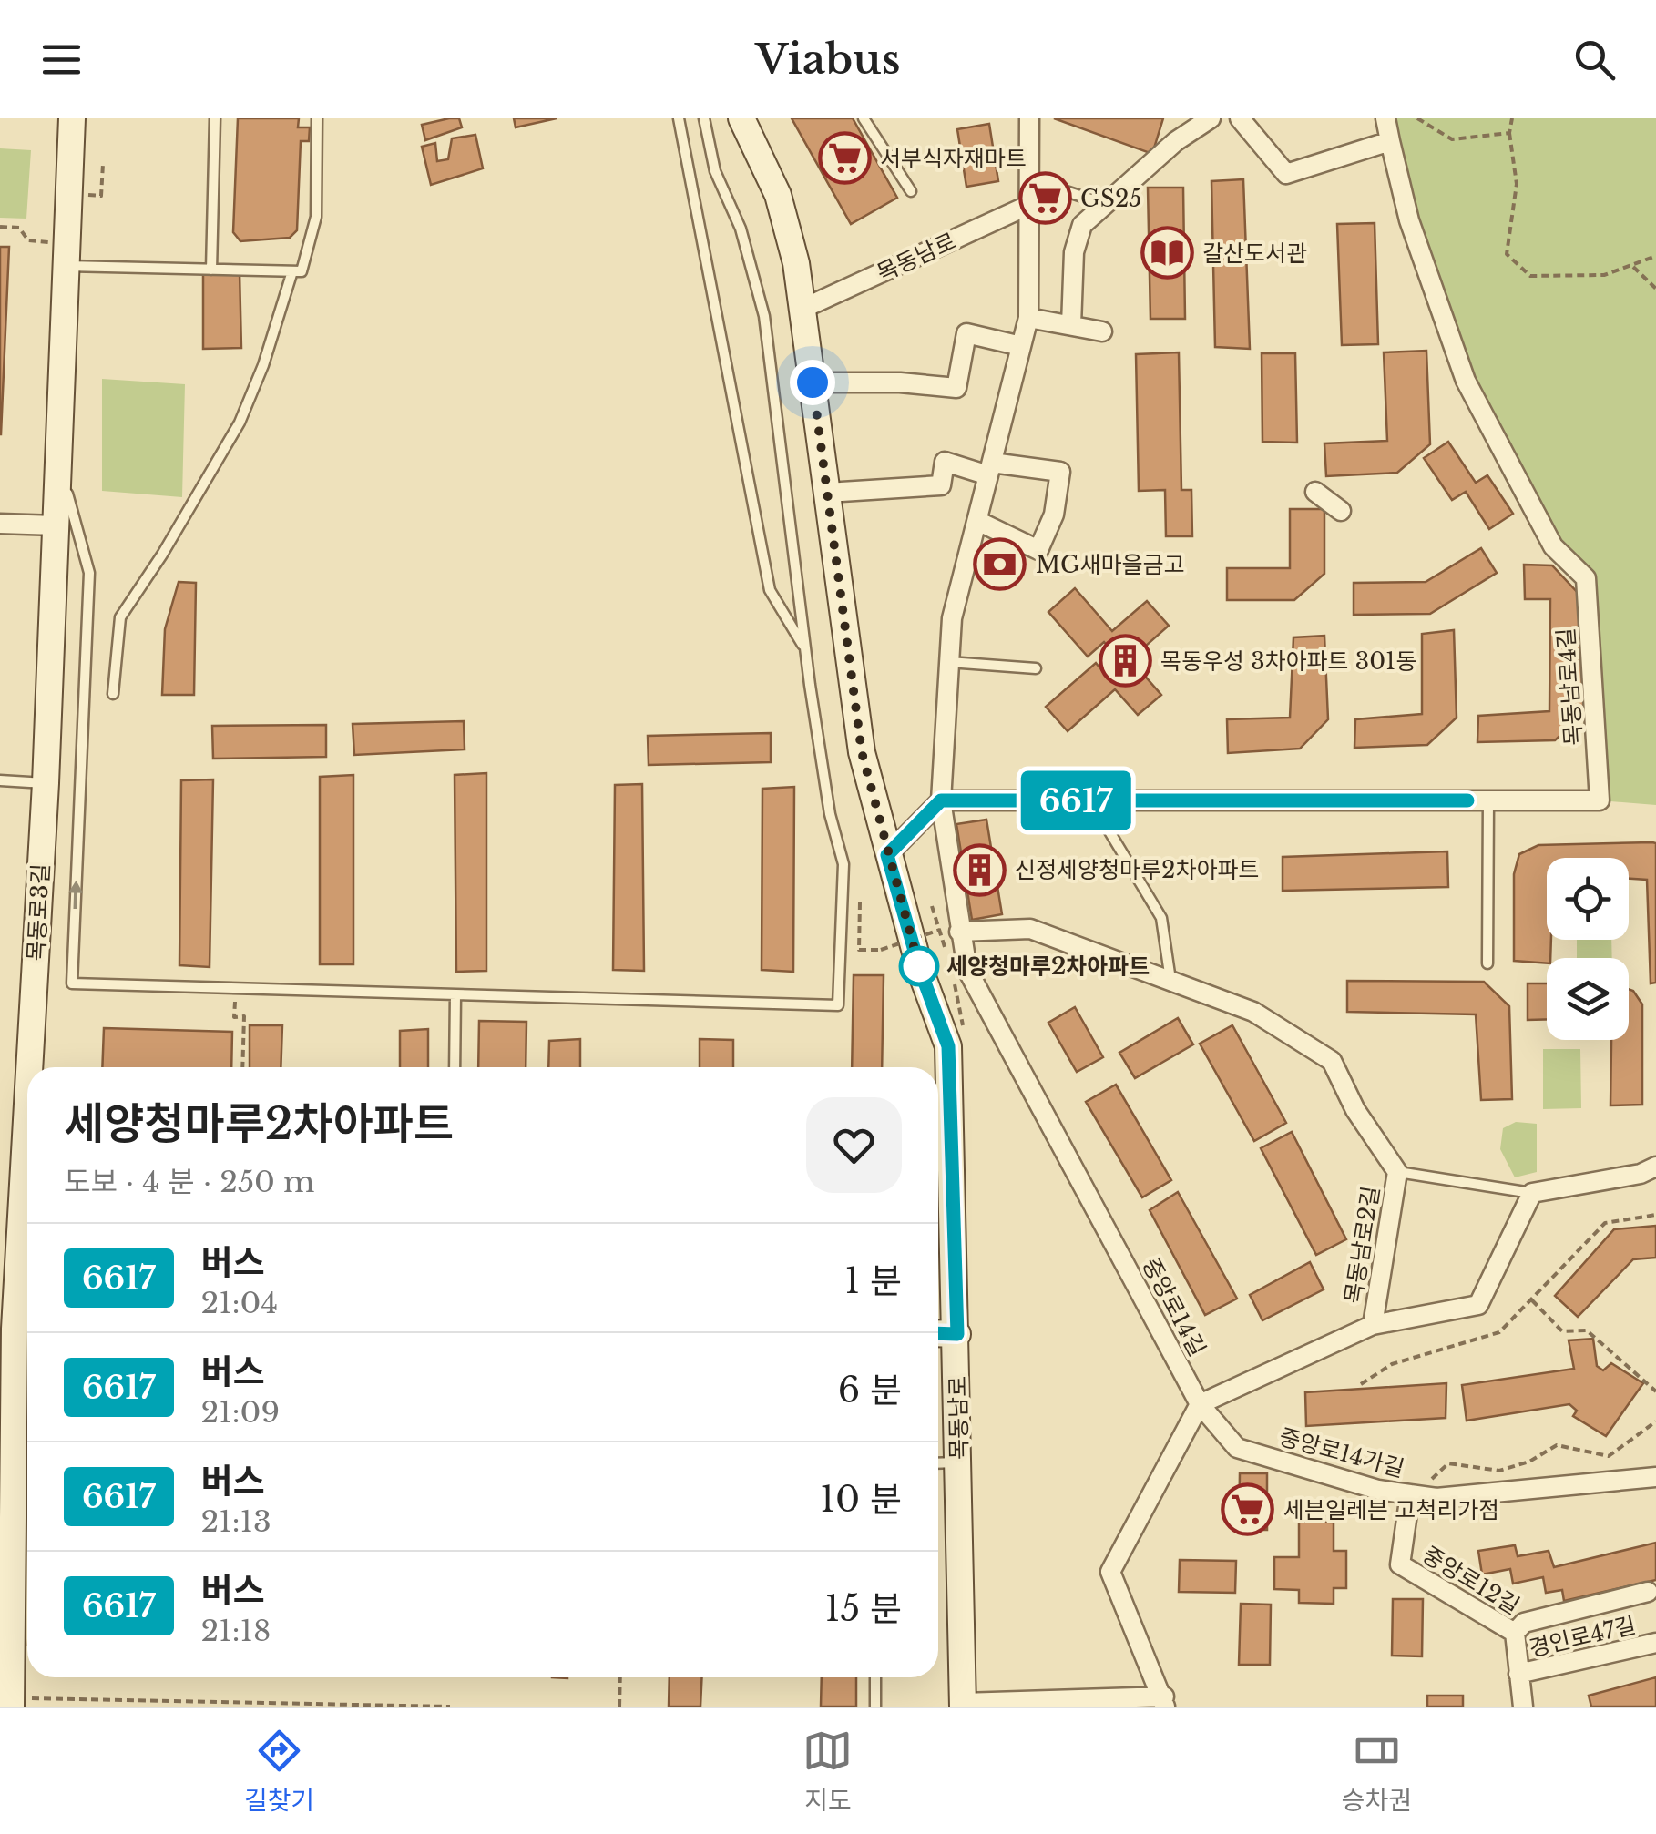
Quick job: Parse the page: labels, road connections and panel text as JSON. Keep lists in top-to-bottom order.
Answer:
{
  "streets": {
    "main road": ["목동남로", "목동로3길"],
    "street": [
      "목동남로4길",
      "목동남로2길",
      "중앙로14길",
      "중앙로14가길",
      "중앙로12길",
      "경인로47길"
    ]
  },
  "crossings": [
    ["목동남로2길", "중앙로14길"],
    ["목동남로2길", "중앙로14가길"],
    ["중앙로14길", "중앙로14가길"],
    ["중앙로14가길", "중앙로12길"],
    ["중앙로12길", "경인로47길"]
  ],
  "places": {
    "supermarket": ["서부식자재마트", "GS25", "세븐일레븐 고척리가점"],
    "library": ["갈산도서관"],
    "bank": ["MG새마을금고"],
    "building": ["목동우성 3차아파트 301동", "신정세양청마루2차아파트"],
    "other": ["세양청마루2차아파트"]
  },
  "lines": ["bus line 6617"],
  "page": {
    "header": "Viabus",
    "on_map": "6617",
    "heading": ["세양청마루2차아파트", "도보 · 4 분 · 250 m"],
    "list": [
      {
        "mark": "6617",
        "name": "버스",
        "note": "21:04",
        "value": "1 분"
      },
      {
        "mark": "6617",
        "name": "버스",
        "note": "21:09",
        "value": "6 분"
      },
      {
        "mark": "6617",
        "name": "버스",
        "note": "21:13",
        "value": "10 분"
      },
      {
        "mark": "6617",
        "name": "버스",
        "note": "21:18",
        "value": "15 분"
      }
    ],
    "tabs": ["길찾기", "지도", "승차권"]
  }
}
